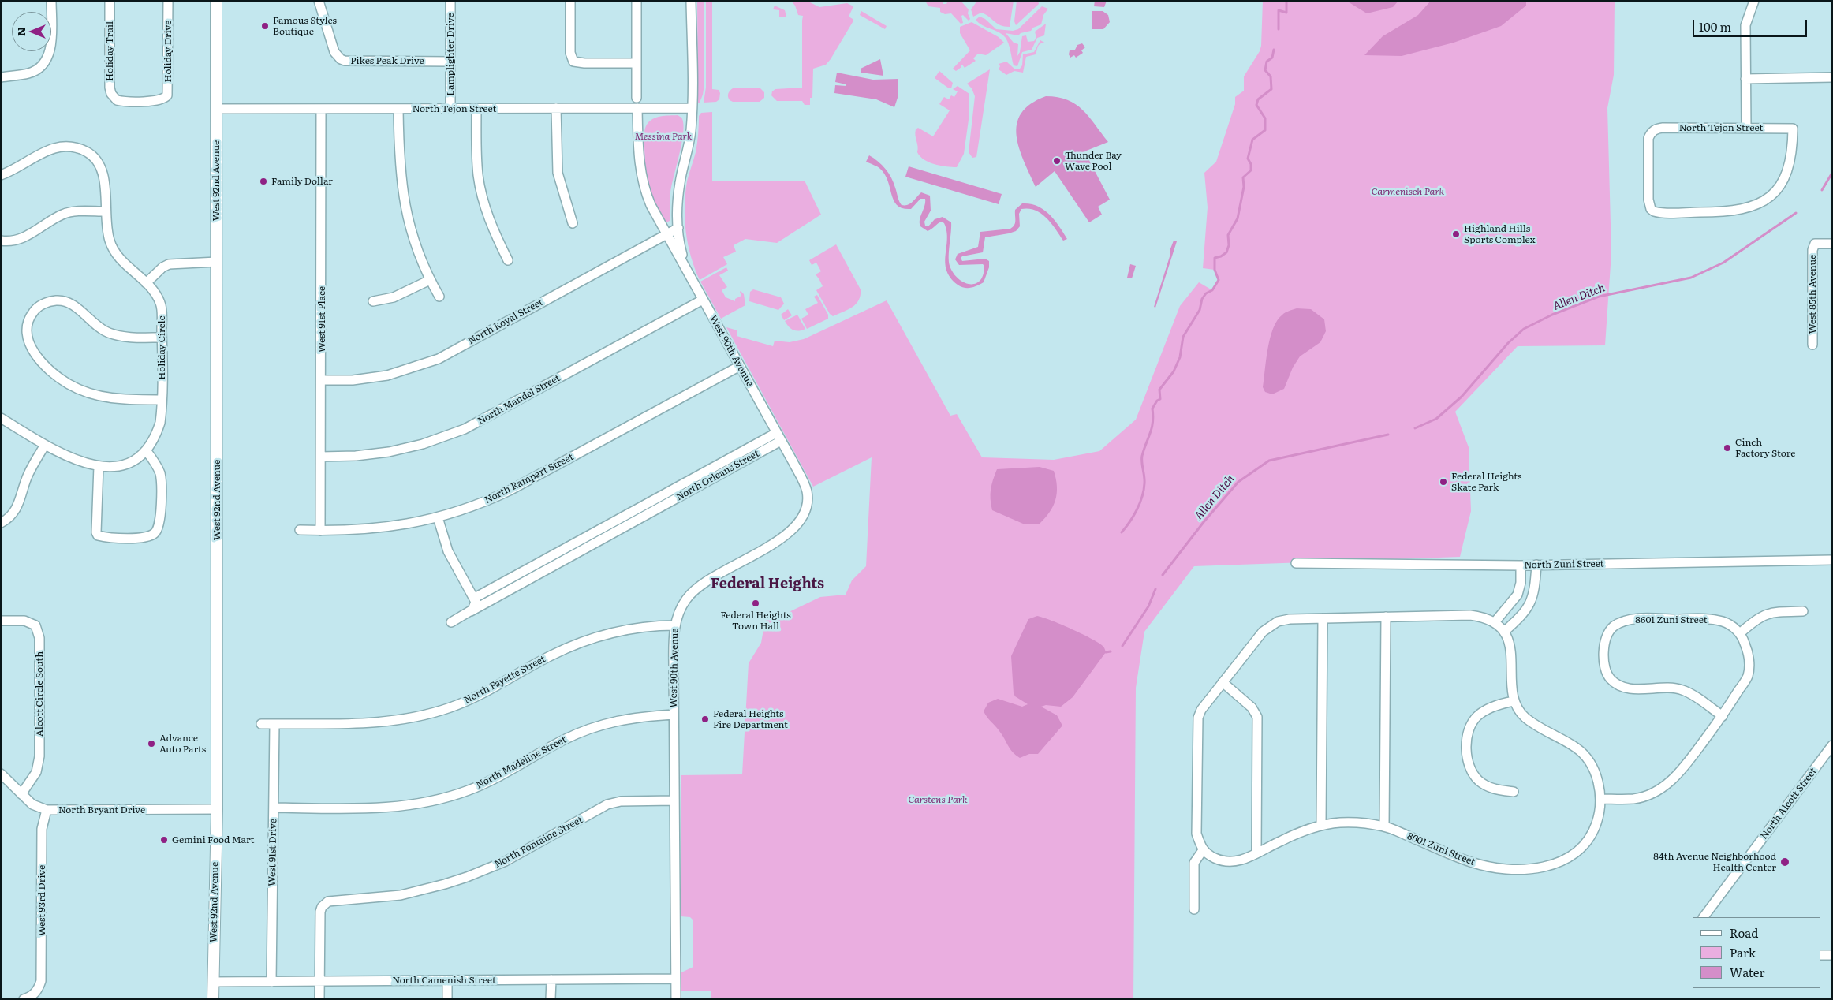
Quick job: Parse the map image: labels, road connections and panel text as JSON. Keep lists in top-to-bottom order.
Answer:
{
  "streets": {
    "main road": ["West 92nd Avenue"],
    "street": [
      "Holiday Trail",
      "Holiday Drive",
      "Lamplighter Drive",
      "Pikes Peak Drive",
      "North Tejon Street",
      "West 85th Avenue",
      "West 91st Place",
      "North Royal Street",
      "Holiday Circle",
      "West 90th Avenue",
      "North Mandel Street",
      "North Orleans Street",
      "North Rampart Street",
      "North Zuni Street",
      "8601 Zuni Street",
      "North Fayette Street",
      "Alcott Circle South",
      "North Madeline Street",
      "North Alcott Street",
      "North Bryant Drive",
      "North Fontaine Street",
      "West 91st Drive",
      "West 93rd Drive",
      "North Camenish Street"
    ]
  },
  "crossings": [
    ["Holiday Trail", "Holiday Drive"],
    ["Lamplighter Drive", "Pikes Peak Drive"],
    ["Lamplighter Drive", "North Tejon Street"],
    ["North Tejon Street", "West 92nd Avenue"],
    ["North Tejon Street", "West 91st Place"],
    ["North Tejon Street", "West 90th Avenue"],
    ["West 92nd Avenue", "North Bryant Drive"],
    ["West 92nd Avenue", "North Camenish Street"],
    ["West 91st Place", "North Royal Street"],
    ["West 91st Place", "North Mandel Street"],
    ["West 91st Place", "North Rampart Street"],
    ["North Royal Street", "West 90th Avenue"],
    ["West 90th Avenue", "North Mandel Street"],
    ["West 90th Avenue", "North Orleans Street"],
    ["West 90th Avenue", "North Rampart Street"],
    ["West 90th Avenue", "North Fayette Street"],
    ["West 90th Avenue", "North Madeline Street"],
    ["West 90th Avenue", "North Fontaine Street"],
    ["West 90th Avenue", "North Camenish Street"],
    ["North Fayette Street", "West 91st Drive"],
    ["Alcott Circle South", "North Bryant Drive"],
    ["North Madeline Street", "West 91st Drive"],
    ["North Bryant Drive", "West 93rd Drive"],
    ["North Fontaine Street", "North Camenish Street"],
    ["West 91st Drive", "North Camenish Street"]
  ],
  "districts": ["Federal Heights"],
  "water": ["Allen Ditch"],
  "parks": ["Messina Park", "Carmenisch Park", "Carstens Park"],
  "places": [
    "Famous Styles Boutique",
    "Thunder Bay Wave Pool",
    "Family Dollar",
    "Highland Hills Sports Complex",
    "Cinch Factory Store",
    "Federal Heights Skate Park",
    "Federal Heights Town Hall",
    "Federal Heights Fire Department",
    "Advance Auto Parts",
    "Gemini Food Mart",
    "84th Avenue Neighborhood Health Center"
  ],
  "legend": ["Road", "Park", "Water"],
  "scale_bar": "100 m",
  "north": "left"
}
